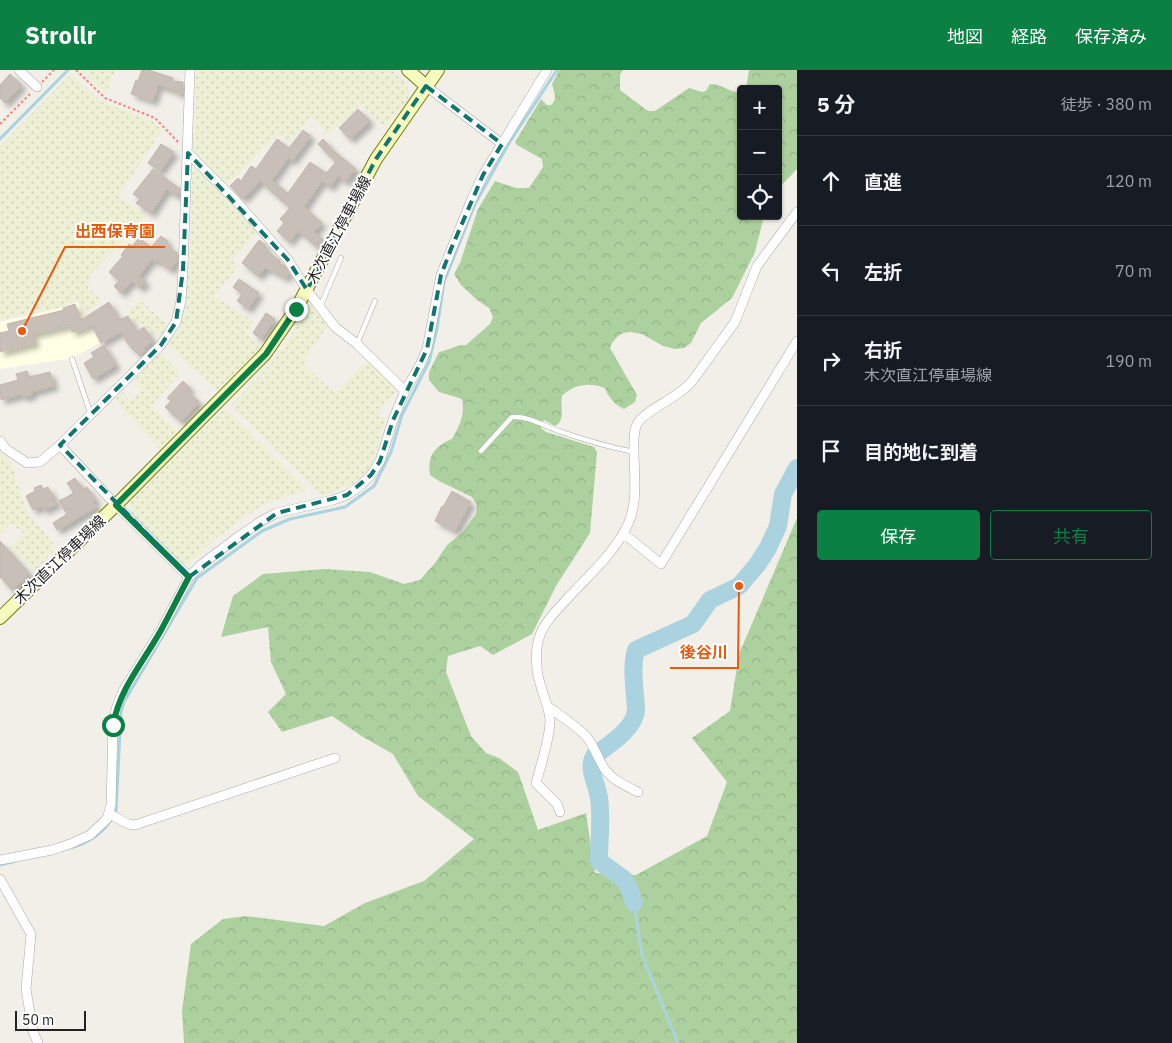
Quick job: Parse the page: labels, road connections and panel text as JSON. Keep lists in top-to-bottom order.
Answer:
{
  "streets": {
    "main road": ["木次直江停車場線"]
  },
  "places": ["出西保育園", "後谷川"],
  "scale_bar": "50 m",
  "page": {
    "header": "Strollr",
    "nav": ["地図", "経路", "保存済み"],
    "heading": ["5 分", "徒歩 · 380 m"],
    "map_buttons": ["+", "−"],
    "list": [
      ["直進", "120 m"],
      ["左折", "70 m"],
      ["右折", "木次直江停車場線", "190 m"],
      "目的地に到着"
    ],
    "buttons": ["保存", "共有"],
    "scale": "50 m"
  }
}
